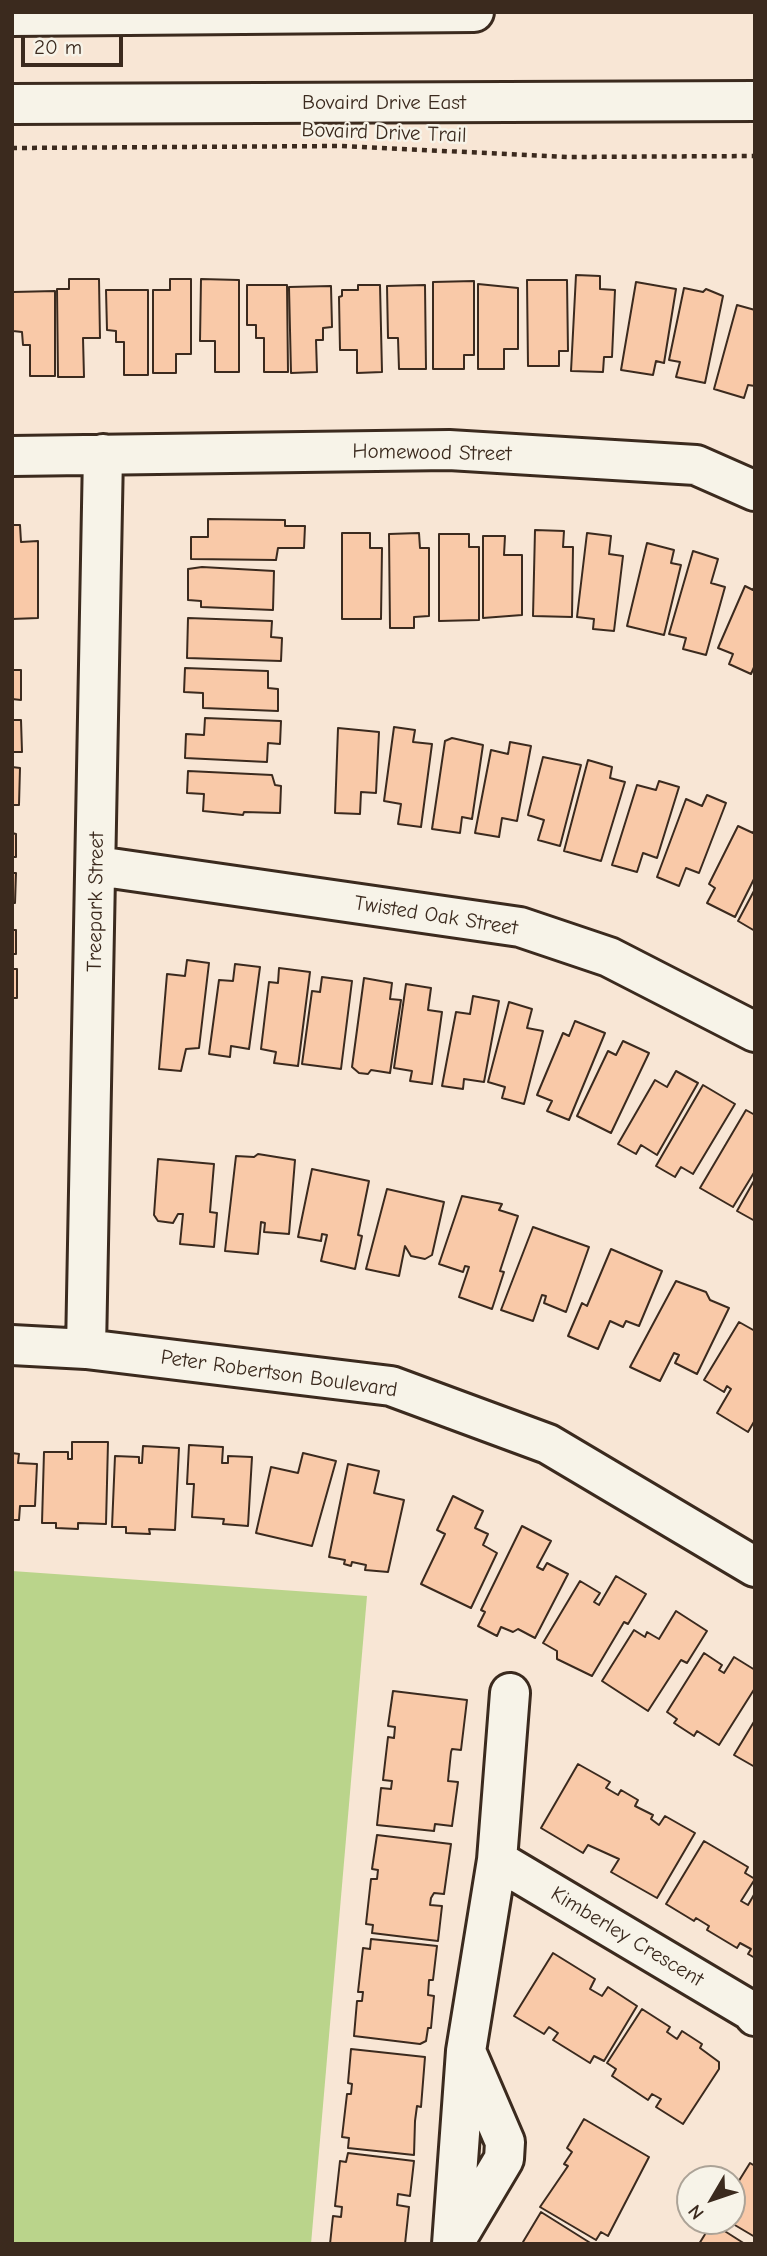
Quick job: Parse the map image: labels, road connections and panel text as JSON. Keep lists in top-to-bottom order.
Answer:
{
  "streets": {
    "street": [
      "Bovaird Drive East",
      "Homewood Street",
      "Treepark Street",
      "Twisted Oak Street",
      "Peter Robertson Boulevard",
      "Kimberley Crescent"
    ],
    "path": ["Bovaird Drive Trail"]
  },
  "crossings": [
    ["Homewood Street", "Treepark Street"],
    ["Treepark Street", "Twisted Oak Street"],
    ["Treepark Street", "Peter Robertson Boulevard"]
  ],
  "scale_bar": "20 m",
  "north": "bottom left"
}
